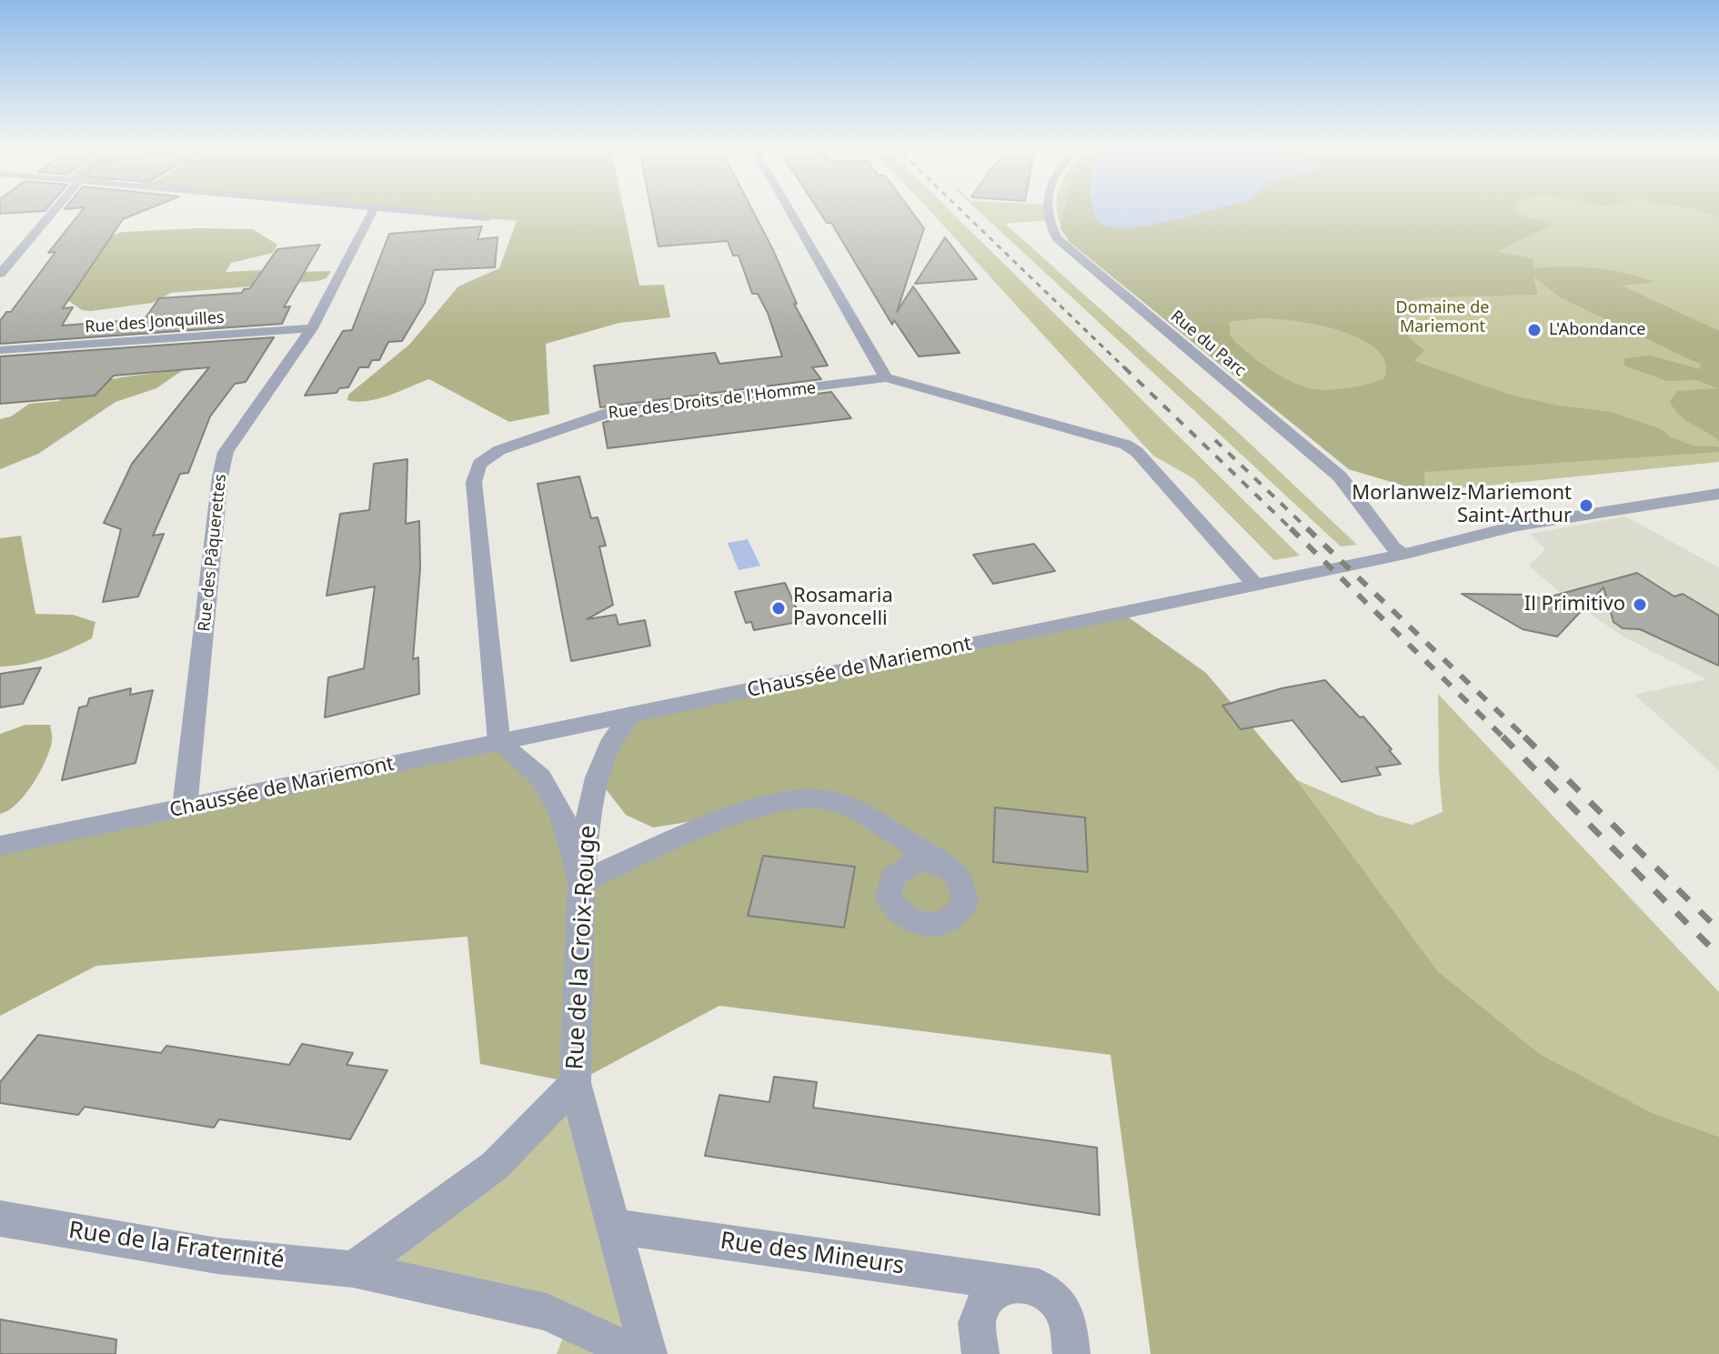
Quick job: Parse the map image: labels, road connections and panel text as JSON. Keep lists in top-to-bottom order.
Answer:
{
  "streets": {
    "street": [
      "Rue des Jonquilles",
      "Rue du Parc",
      "Rue des Droits de l'Homme",
      "Rue des Pâquerettes",
      "Chaussée de Mariemont",
      "Rue de la Croix-Rouge",
      "Rue de la Fraternité",
      "Rue des Mineurs"
    ]
  },
  "crossings": [
    ["Rue des Jonquilles", "Rue des Pâquerettes"],
    ["Rue du Parc", "Chaussée de Mariemont"],
    ["Rue des Droits de l'Homme", "Chaussée de Mariemont"],
    ["Rue des Pâquerettes", "Chaussée de Mariemont"],
    ["Chaussée de Mariemont", "Rue de la Croix-Rouge"],
    ["Rue de la Croix-Rouge", "Rue des Mineurs"]
  ],
  "parks": ["Domaine de Mariemont"],
  "places": [
    "L'Abondance",
    "Morlanwelz-Mariemont Saint-Arthur",
    "Il Primitivo",
    "Rosamaria Pavoncelli"
  ]
}
